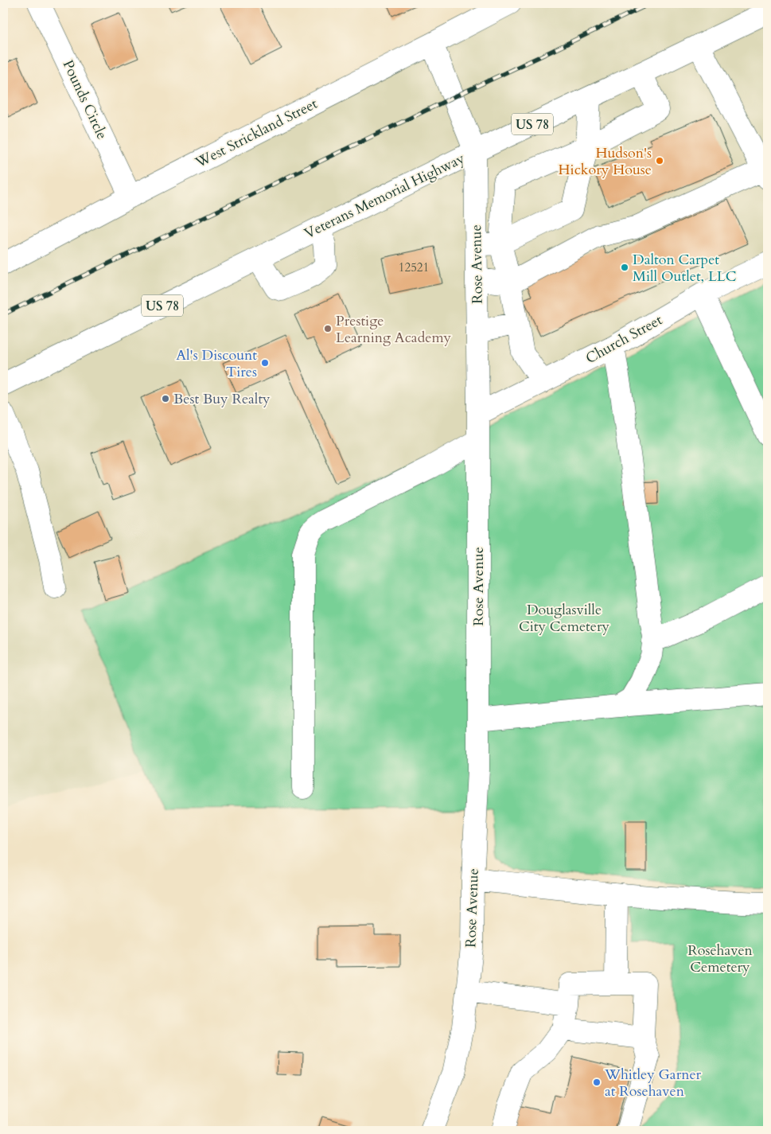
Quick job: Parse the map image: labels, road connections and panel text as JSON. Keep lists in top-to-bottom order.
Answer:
{
  "streets": {
    "street": [
      "Pounds Circle",
      "US 78",
      "West Strickland Street",
      "Veterans Memorial Highway",
      "Rose Avenue",
      "Church Street"
    ]
  },
  "crossings": [
    ["Pounds Circle", "West Strickland Street"],
    ["West Strickland Street", "Rose Avenue"],
    ["Veterans Memorial Highway", "Rose Avenue"],
    ["Rose Avenue", "Church Street"]
  ],
  "parks": ["Douglasville City Cemetery", "Rosehaven Cemetery"],
  "places": [
    "Hudson's Hickory House",
    "Dalton Carpet Mill Outlet, LLC",
    "Prestige Learning Academy",
    "Al's Discount Tires",
    "Best Buy Realty",
    "Whitley Garner at Rosehaven"
  ],
  "house_numbers": ["12521"]
}
